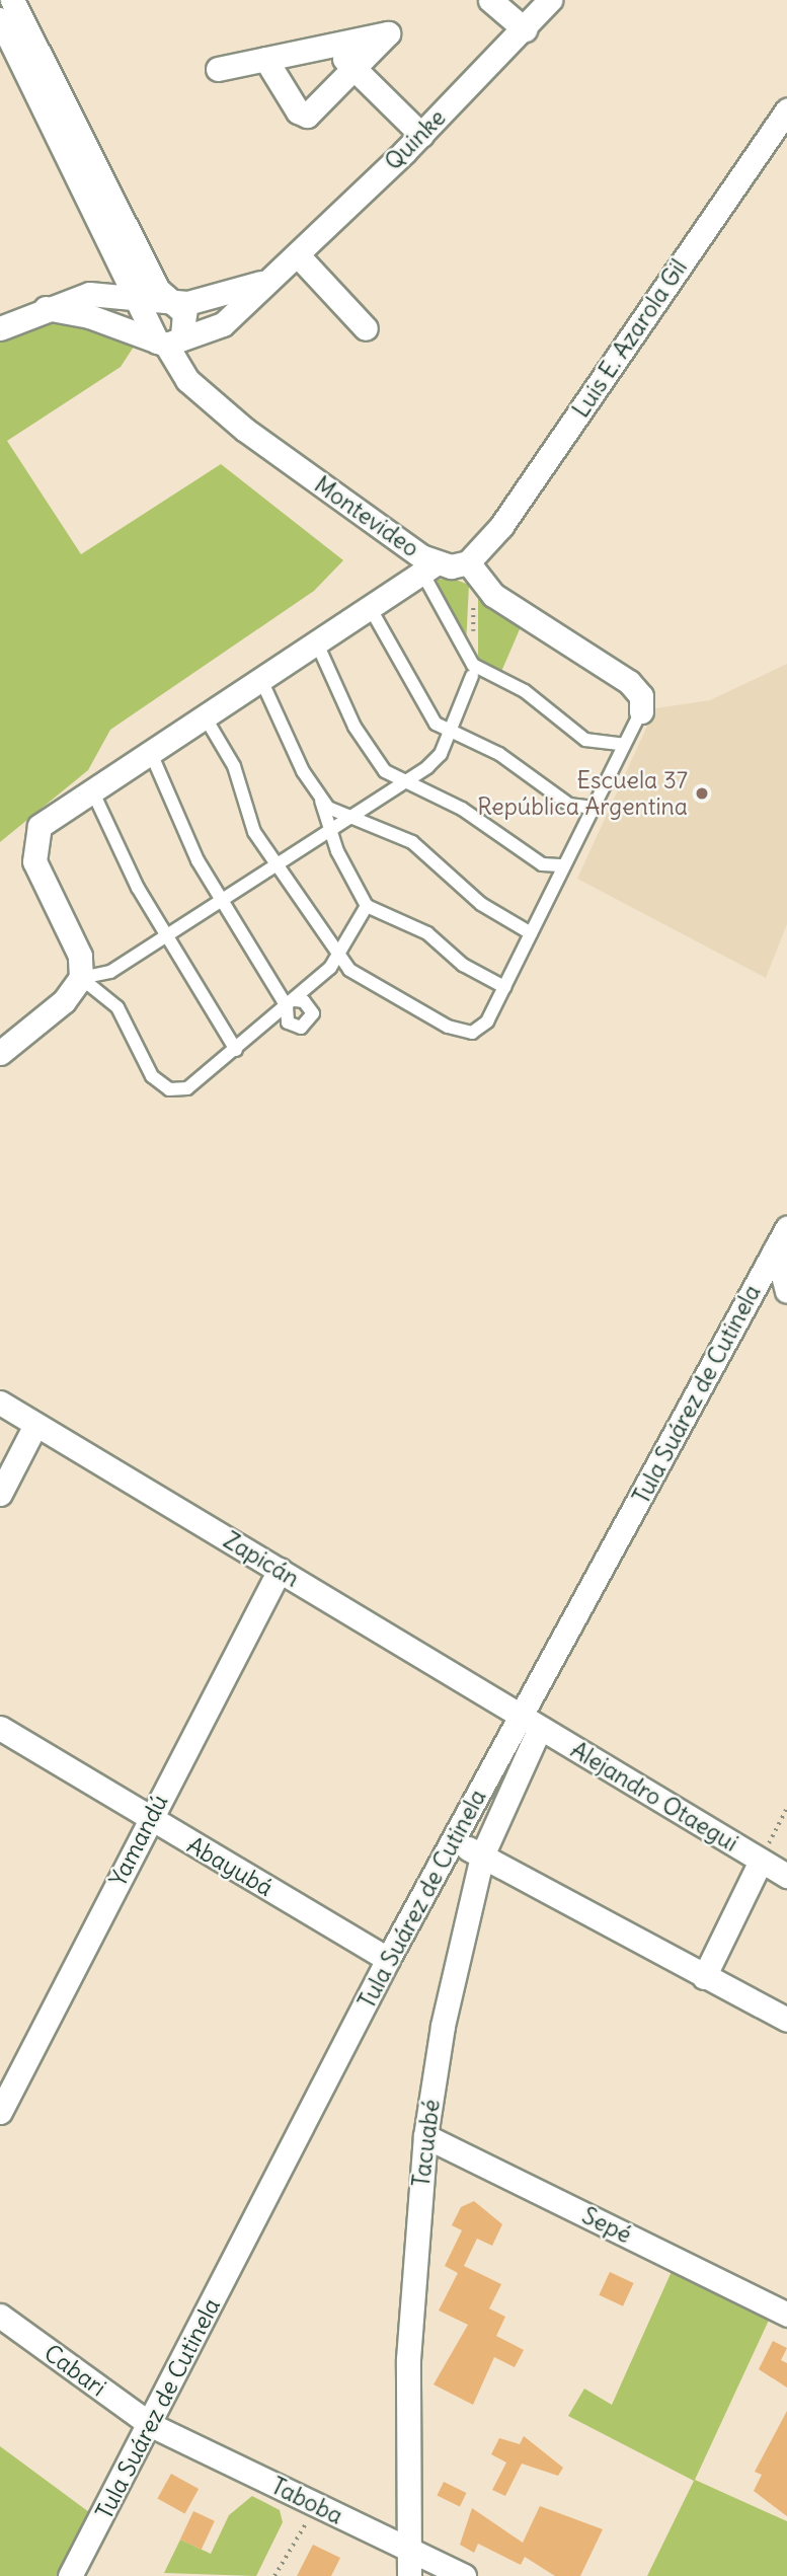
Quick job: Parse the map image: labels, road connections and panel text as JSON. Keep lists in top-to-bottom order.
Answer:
{
  "streets": {
    "street": [
      "Quinke",
      "Luis E. Azarola Gil",
      "Montevideo",
      "Tula Suárez de Cutinela",
      "Zapicán",
      "Alejandro Otaegui",
      "Yamandú",
      "Abayubá",
      "Tacuabé",
      "Sepé",
      "Cabari",
      "Taboba"
    ]
  },
  "crossings": [
    ["Quinke", "Montevideo"],
    ["Luis E. Azarola Gil", "Montevideo"],
    ["Tula Suárez de Cutinela", "Zapicán"],
    ["Tula Suárez de Cutinela", "Alejandro Otaegui"],
    ["Tula Suárez de Cutinela", "Abayubá"],
    ["Tula Suárez de Cutinela", "Tacuabé"],
    ["Tula Suárez de Cutinela", "Cabari"],
    ["Tula Suárez de Cutinela", "Taboba"],
    ["Zapicán", "Alejandro Otaegui"],
    ["Zapicán", "Yamandú"],
    ["Zapicán", "Tacuabé"],
    ["Alejandro Otaegui", "Tacuabé"],
    ["Yamandú", "Abayubá"],
    ["Tacuabé", "Sepé"],
    ["Tacuabé", "Taboba"],
    ["Cabari", "Taboba"]
  ],
  "places": ["Escuela 37 República Argentina"]
}
